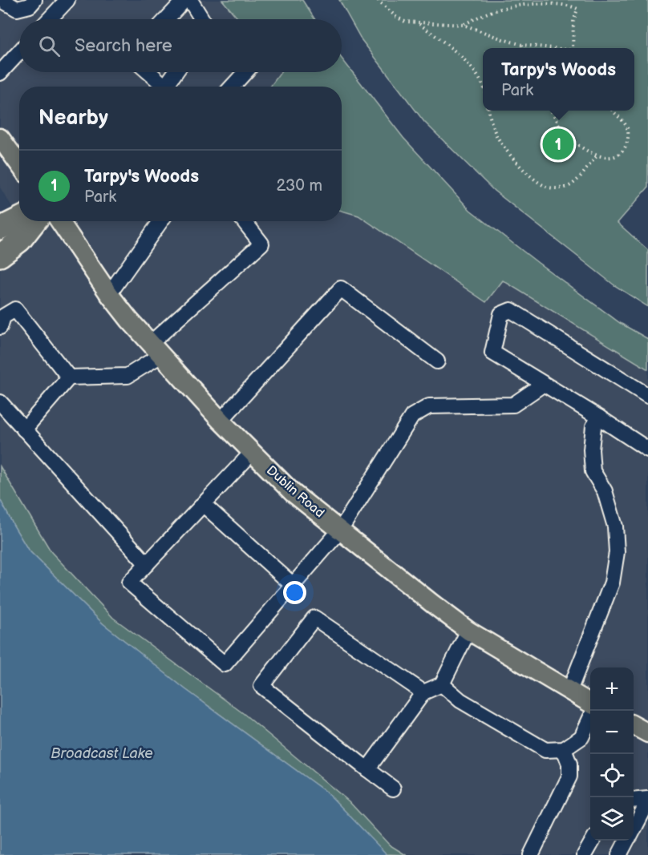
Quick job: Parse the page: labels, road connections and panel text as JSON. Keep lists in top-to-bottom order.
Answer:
{
  "streets": {
    "main road": ["Dublin Road"]
  },
  "water": ["Broadcast Lake"],
  "page": {
    "search": "Search here",
    "popup": ["Tarpy's Woods", "Park"],
    "heading": "Nearby",
    "pins": "1",
    "list": [
      {
        "mark": "1",
        "name": "Tarpy's Woods",
        "note": "Park",
        "value": "230 m"
      }
    ],
    "map_buttons": ["+", "−"]
  }
}
